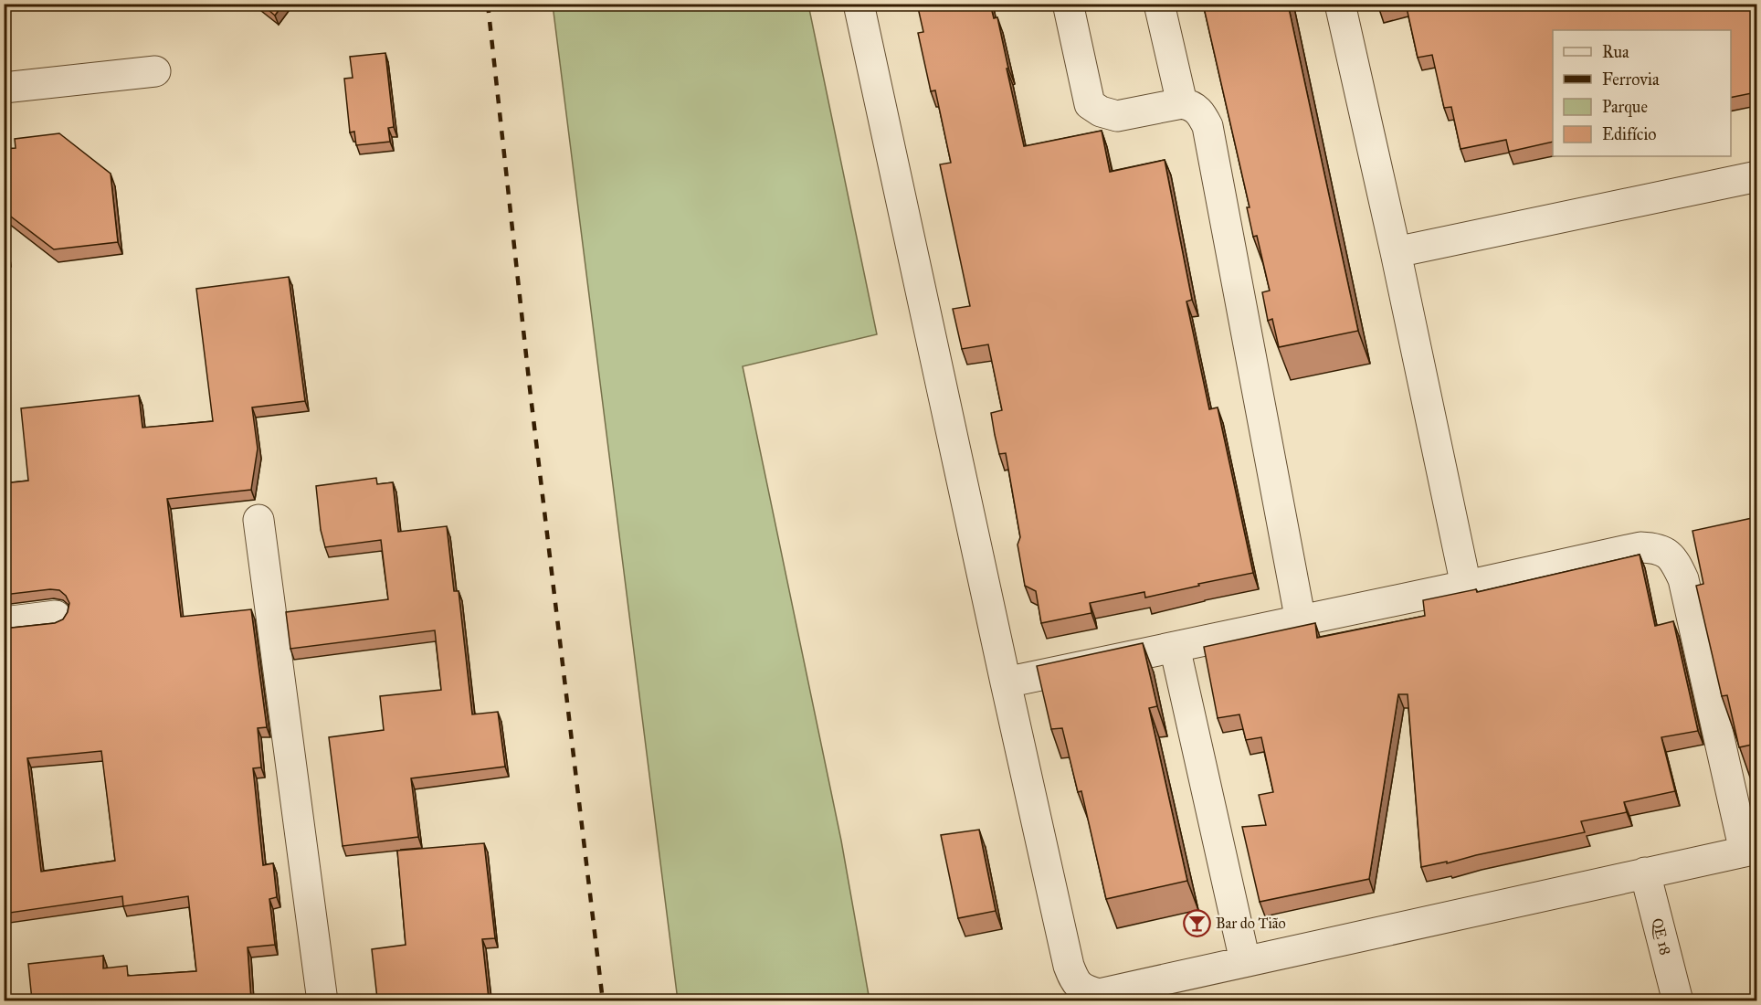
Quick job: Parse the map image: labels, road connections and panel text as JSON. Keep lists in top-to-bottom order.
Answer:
{
  "streets": {
    "street": ["QE 18"]
  },
  "places": {
    "bar": ["Bar do Tião"]
  },
  "legend": [
    "Rua",
    "Ferrovia",
    "Parque",
    "Edifício"
  ]
}
